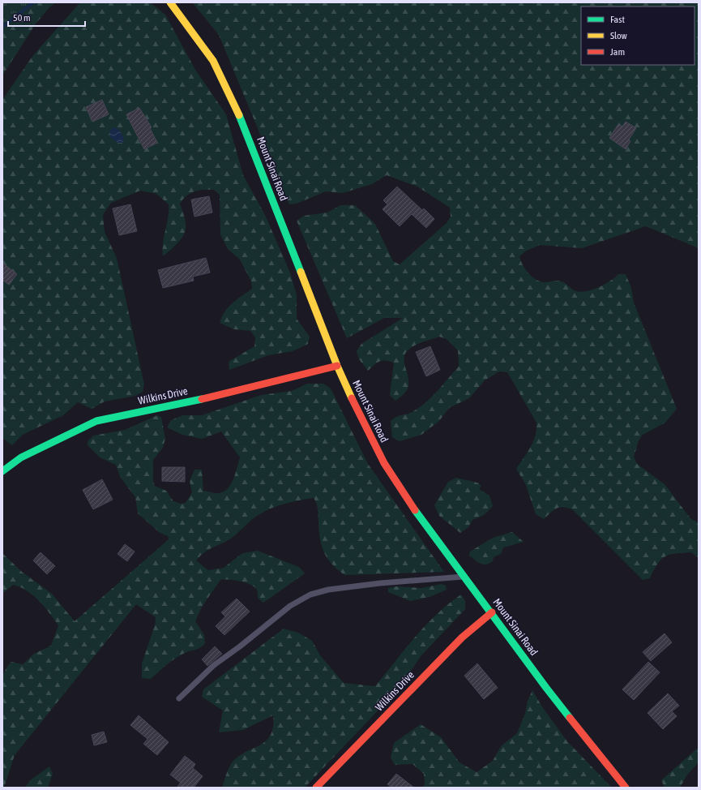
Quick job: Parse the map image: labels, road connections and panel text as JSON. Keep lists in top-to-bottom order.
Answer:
{
  "streets": {
    "street": ["Mount Sinai Road", "Wilkins Drive"]
  },
  "crossings": [
    ["Mount Sinai Road", "Wilkins Drive"]
  ],
  "legend": ["Fast", "Slow", "Jam"],
  "scale_bar": "50 m"
}
